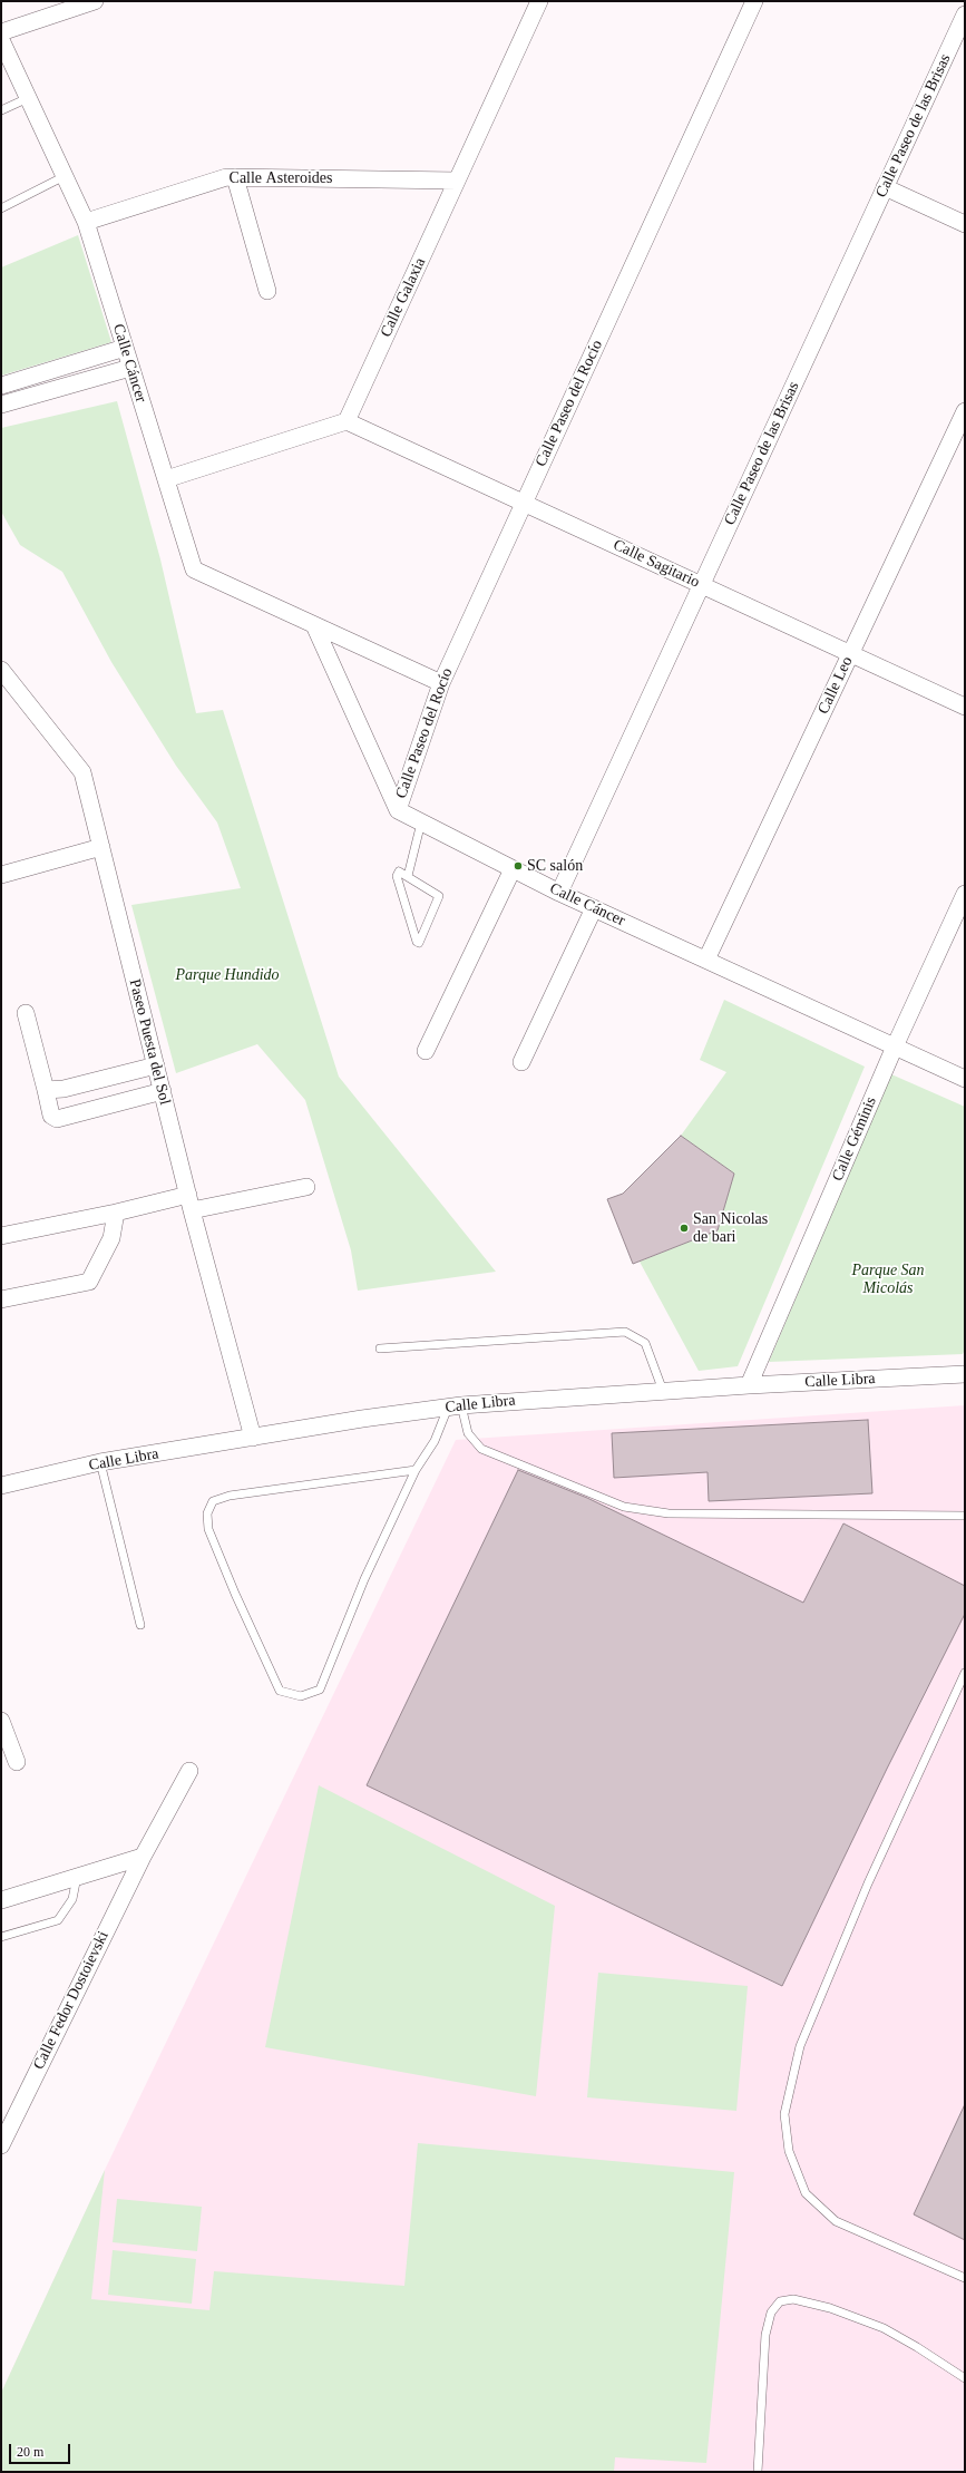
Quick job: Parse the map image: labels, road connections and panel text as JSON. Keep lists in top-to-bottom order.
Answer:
{
  "streets": {
    "street": [
      "Calle Paseo de las Brisas",
      "Calle Asteroides",
      "Calle Galaxia",
      "Calle Cáncer",
      "Calle Paseo del Rocío",
      "Calle Sagitario",
      "Calle Leo",
      "Paseo Puesta del Sol",
      "Calle Géminis",
      "Calle Libra",
      "Calle Fedor Dostoievski"
    ]
  },
  "crossings": [
    ["Calle Paseo de las Brisas", "Calle Cáncer"],
    ["Calle Paseo de las Brisas", "Calle Sagitario"],
    ["Calle Asteroides", "Calle Galaxia"],
    ["Calle Asteroides", "Calle Cáncer"],
    ["Calle Galaxia", "Calle Sagitario"],
    ["Calle Cáncer", "Calle Paseo del Rocío"],
    ["Calle Cáncer", "Calle Leo"],
    ["Calle Cáncer", "Calle Géminis"],
    ["Calle Paseo del Rocío", "Calle Sagitario"],
    ["Calle Sagitario", "Calle Leo"],
    ["Paseo Puesta del Sol", "Calle Libra"],
    ["Calle Géminis", "Calle Libra"]
  ],
  "parks": ["Parque Hundido", "Parque San Micolás"],
  "places": ["SC salón", "San Nicolas de bari"],
  "scale_bar": "20 m"
}
